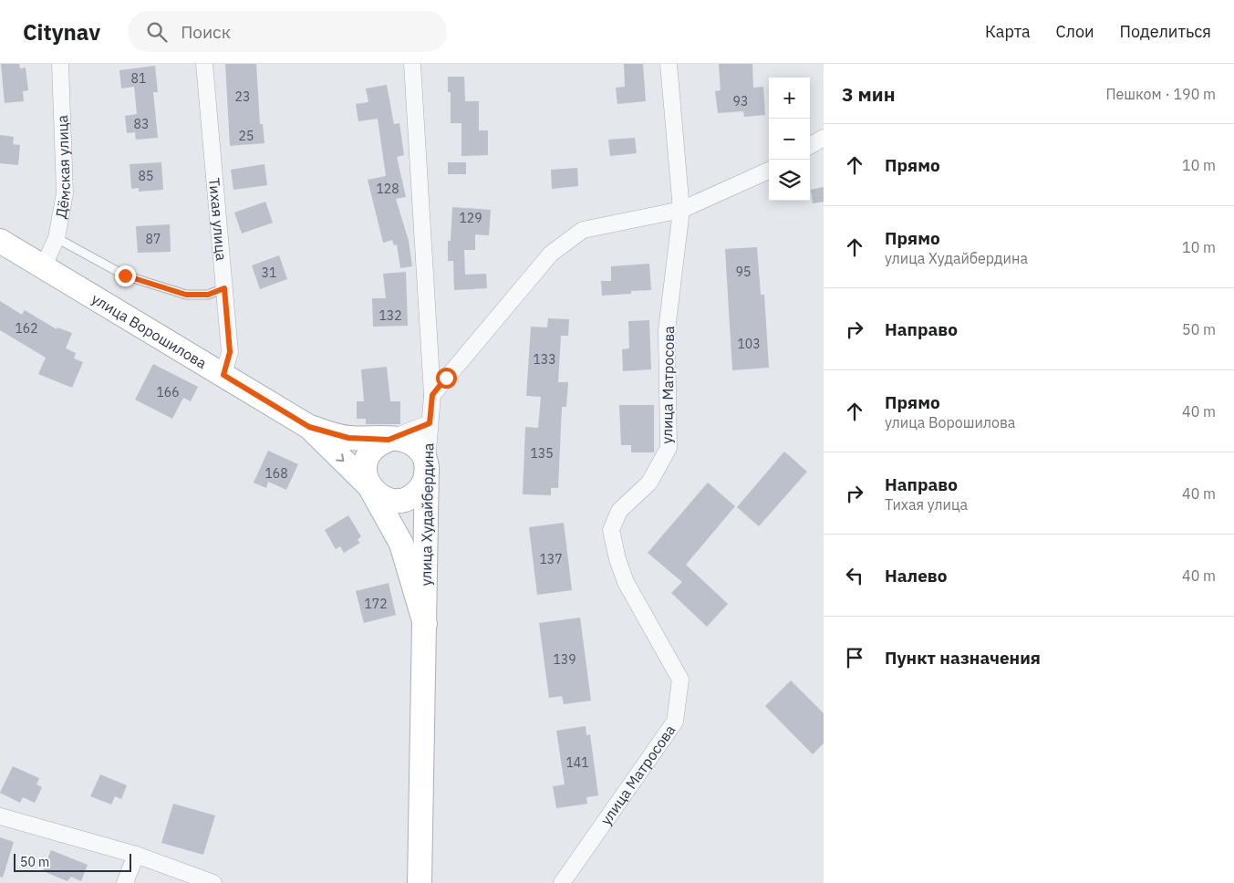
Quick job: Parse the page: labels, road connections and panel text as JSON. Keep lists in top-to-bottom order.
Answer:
{
  "streets": {
    "street": [
      "Дёмская улица",
      "Тихая улица",
      "улица Ворошилова",
      "улица Матросова",
      "улица Худайбердина"
    ]
  },
  "crossings": [
    ["Дёмская улица", "улица Ворошилова"],
    ["Тихая улица", "улица Ворошилова"],
    ["улица Ворошилова", "улица Худайбердина"]
  ],
  "house_numbers": [
    "81",
    "23",
    "93",
    "83",
    "25",
    "85",
    "128",
    "129",
    "87",
    "95",
    "31",
    "132",
    "162",
    "103",
    "133",
    "166",
    "135",
    "168",
    "137",
    "172",
    "139",
    "141"
  ],
  "scale_bar": "50 m",
  "page": {
    "header": "Citynav",
    "search": "Поиск",
    "nav": ["Карта", "Слои", "Поделиться"],
    "heading": ["3 мин", "Пешком · 190 m"],
    "map_buttons": ["+", "−"],
    "list": [
      ["Прямо", "10 m"],
      ["Прямо", "улица Худайбердина", "10 m"],
      ["Направо", "50 m"],
      ["Прямо", "улица Ворошилова", "40 m"],
      ["Направо", "Тихая улица", "40 m"],
      ["Налево", "40 m"],
      "Пункт назначения"
    ],
    "scale": "50 m"
  }
}
